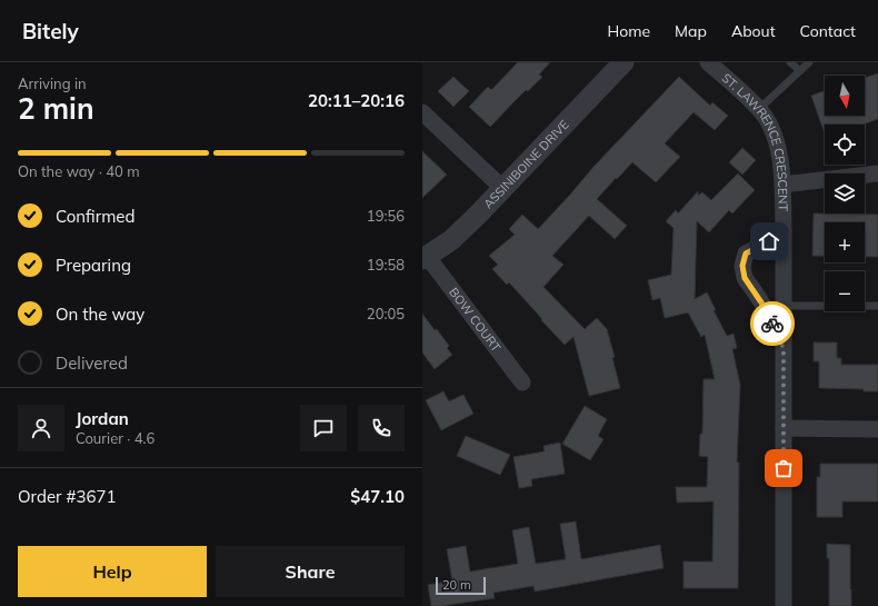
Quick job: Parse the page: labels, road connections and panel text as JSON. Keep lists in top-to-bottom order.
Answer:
{
  "streets": {
    "street": ["ST. LAWRENCE CRESCENT", "ASSINIBOINE DRIVE", "BOW COURT"]
  },
  "crossings": [
    ["ASSINIBOINE DRIVE", "BOW COURT"]
  ],
  "scale_bar": "20 m",
  "north": "bottom",
  "page": {
    "header": "Bitely",
    "nav": [
      "Home",
      "Map",
      "About",
      "Contact"
    ],
    "heading": ["2 min", "Arriving in", "20:11–20:16"],
    "panel": [
      "Jordan",
      "Courier · 4.6",
      "Order #3671",
      "$47.10"
    ],
    "map_buttons": ["+", "−"],
    "bar": "On the way · 40 m",
    "list": [
      ["Confirmed", "19:56"],
      ["Preparing", "19:58"],
      ["On the way", "20:05"],
      "Delivered"
    ],
    "buttons": ["Help", "Share"],
    "scale": "20 m"
  }
}
